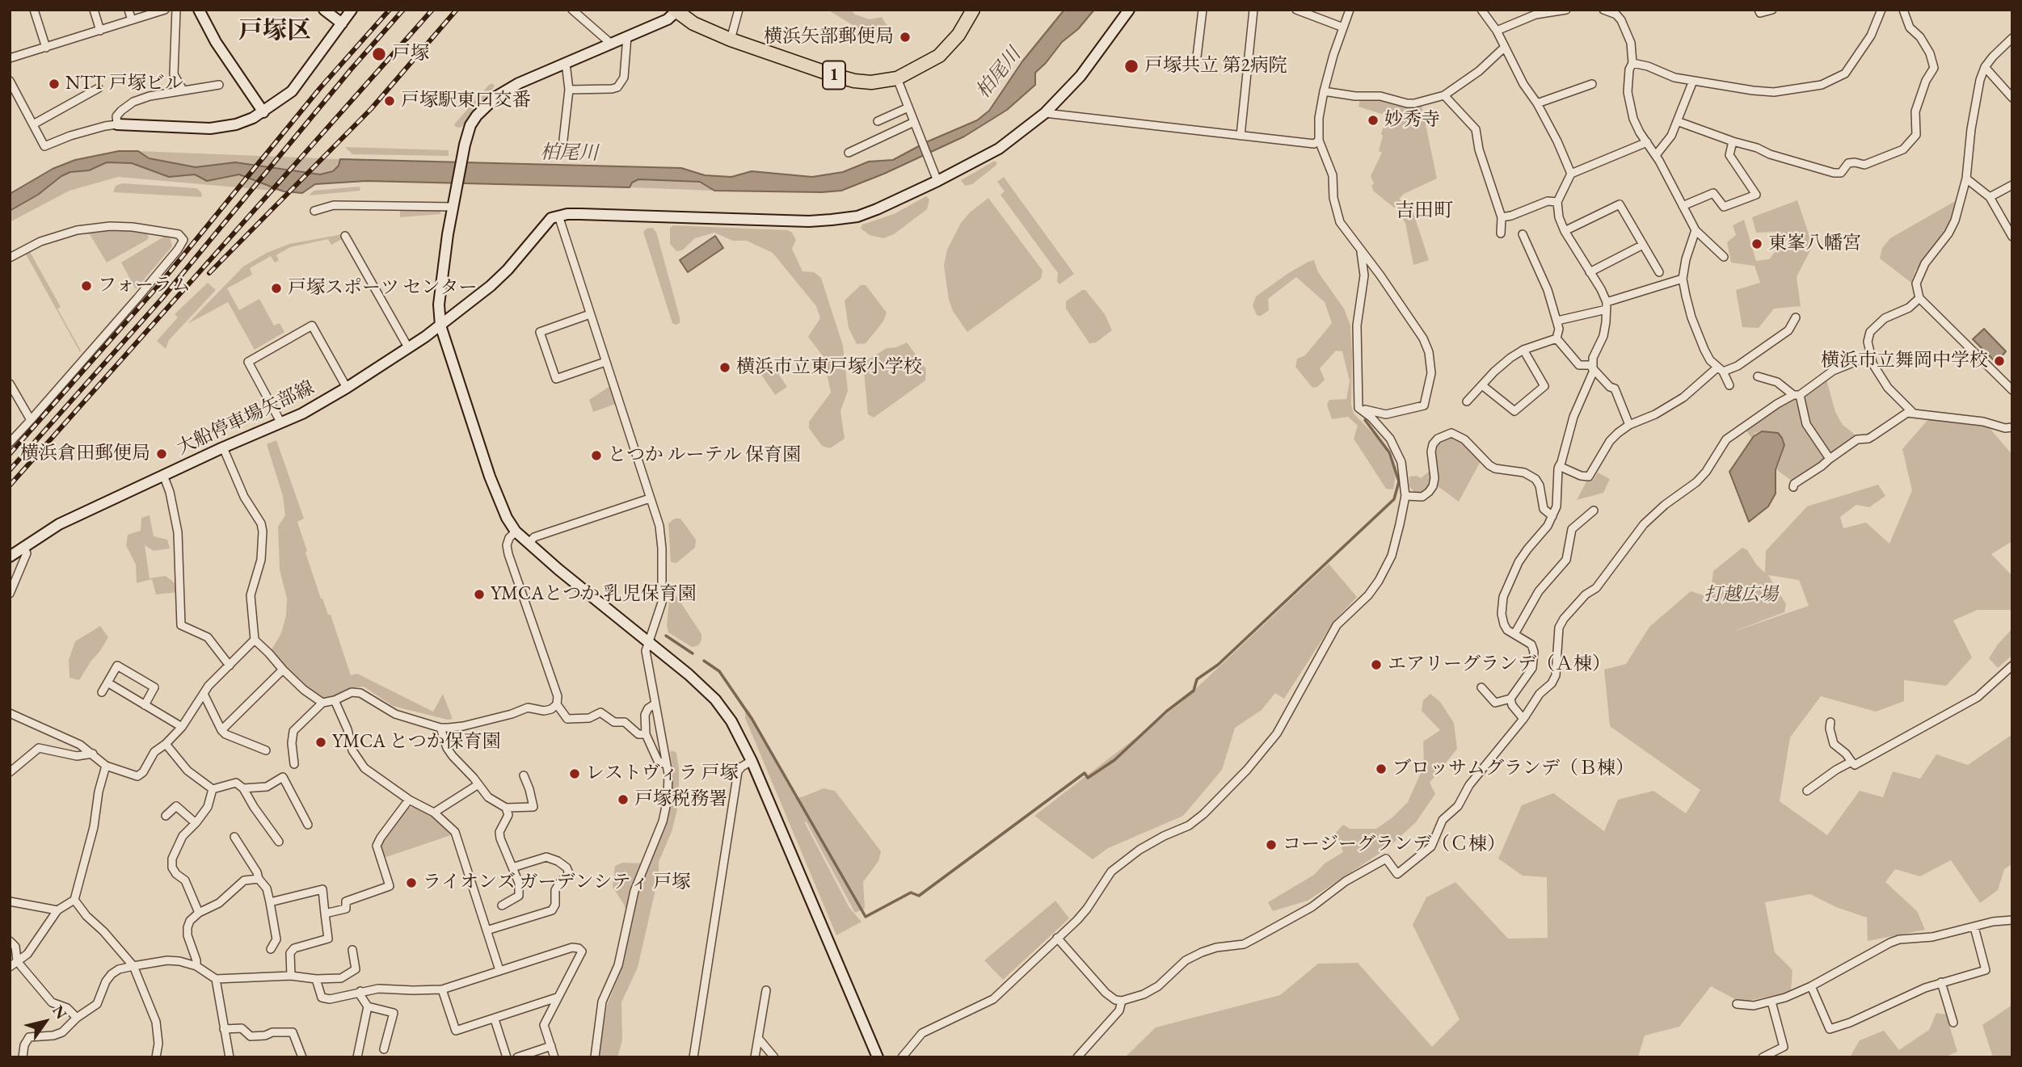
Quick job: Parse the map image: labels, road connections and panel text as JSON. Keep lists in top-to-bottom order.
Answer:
{
  "streets": {
    "highway": ["1"],
    "street": ["大船停車場矢部線"]
  },
  "districts": ["戸塚区", "吉田町"],
  "water": ["柏尾川"],
  "parks": ["打越広場"],
  "places": [
    "横浜矢部郵便局",
    "戸塚",
    "戸塚共立 第2病院",
    "NTT 戸塚ビル",
    "戸塚駅東口交番",
    "妙秀寺",
    "東峯八幡宮",
    "フォーラム",
    "戸塚スポーツ センター",
    "横浜市立舞岡中学校",
    "横浜市立東戸塚小学校",
    "横浜倉田郵便局",
    "とつか ルーテル 保育園",
    "YMCAとつか 乳児保育園",
    "エアリーグランデ（Ａ棟）",
    "YMCA とつか保育園",
    "ブロッサムグランデ（Ｂ棟）",
    "レストヴィラ 戸塚",
    "戸塚税務署",
    "コージーグランデ（Ｃ棟）",
    "ライオンズ ガーデンシティ 戸塚"
  ],
  "north": "top right"
}
